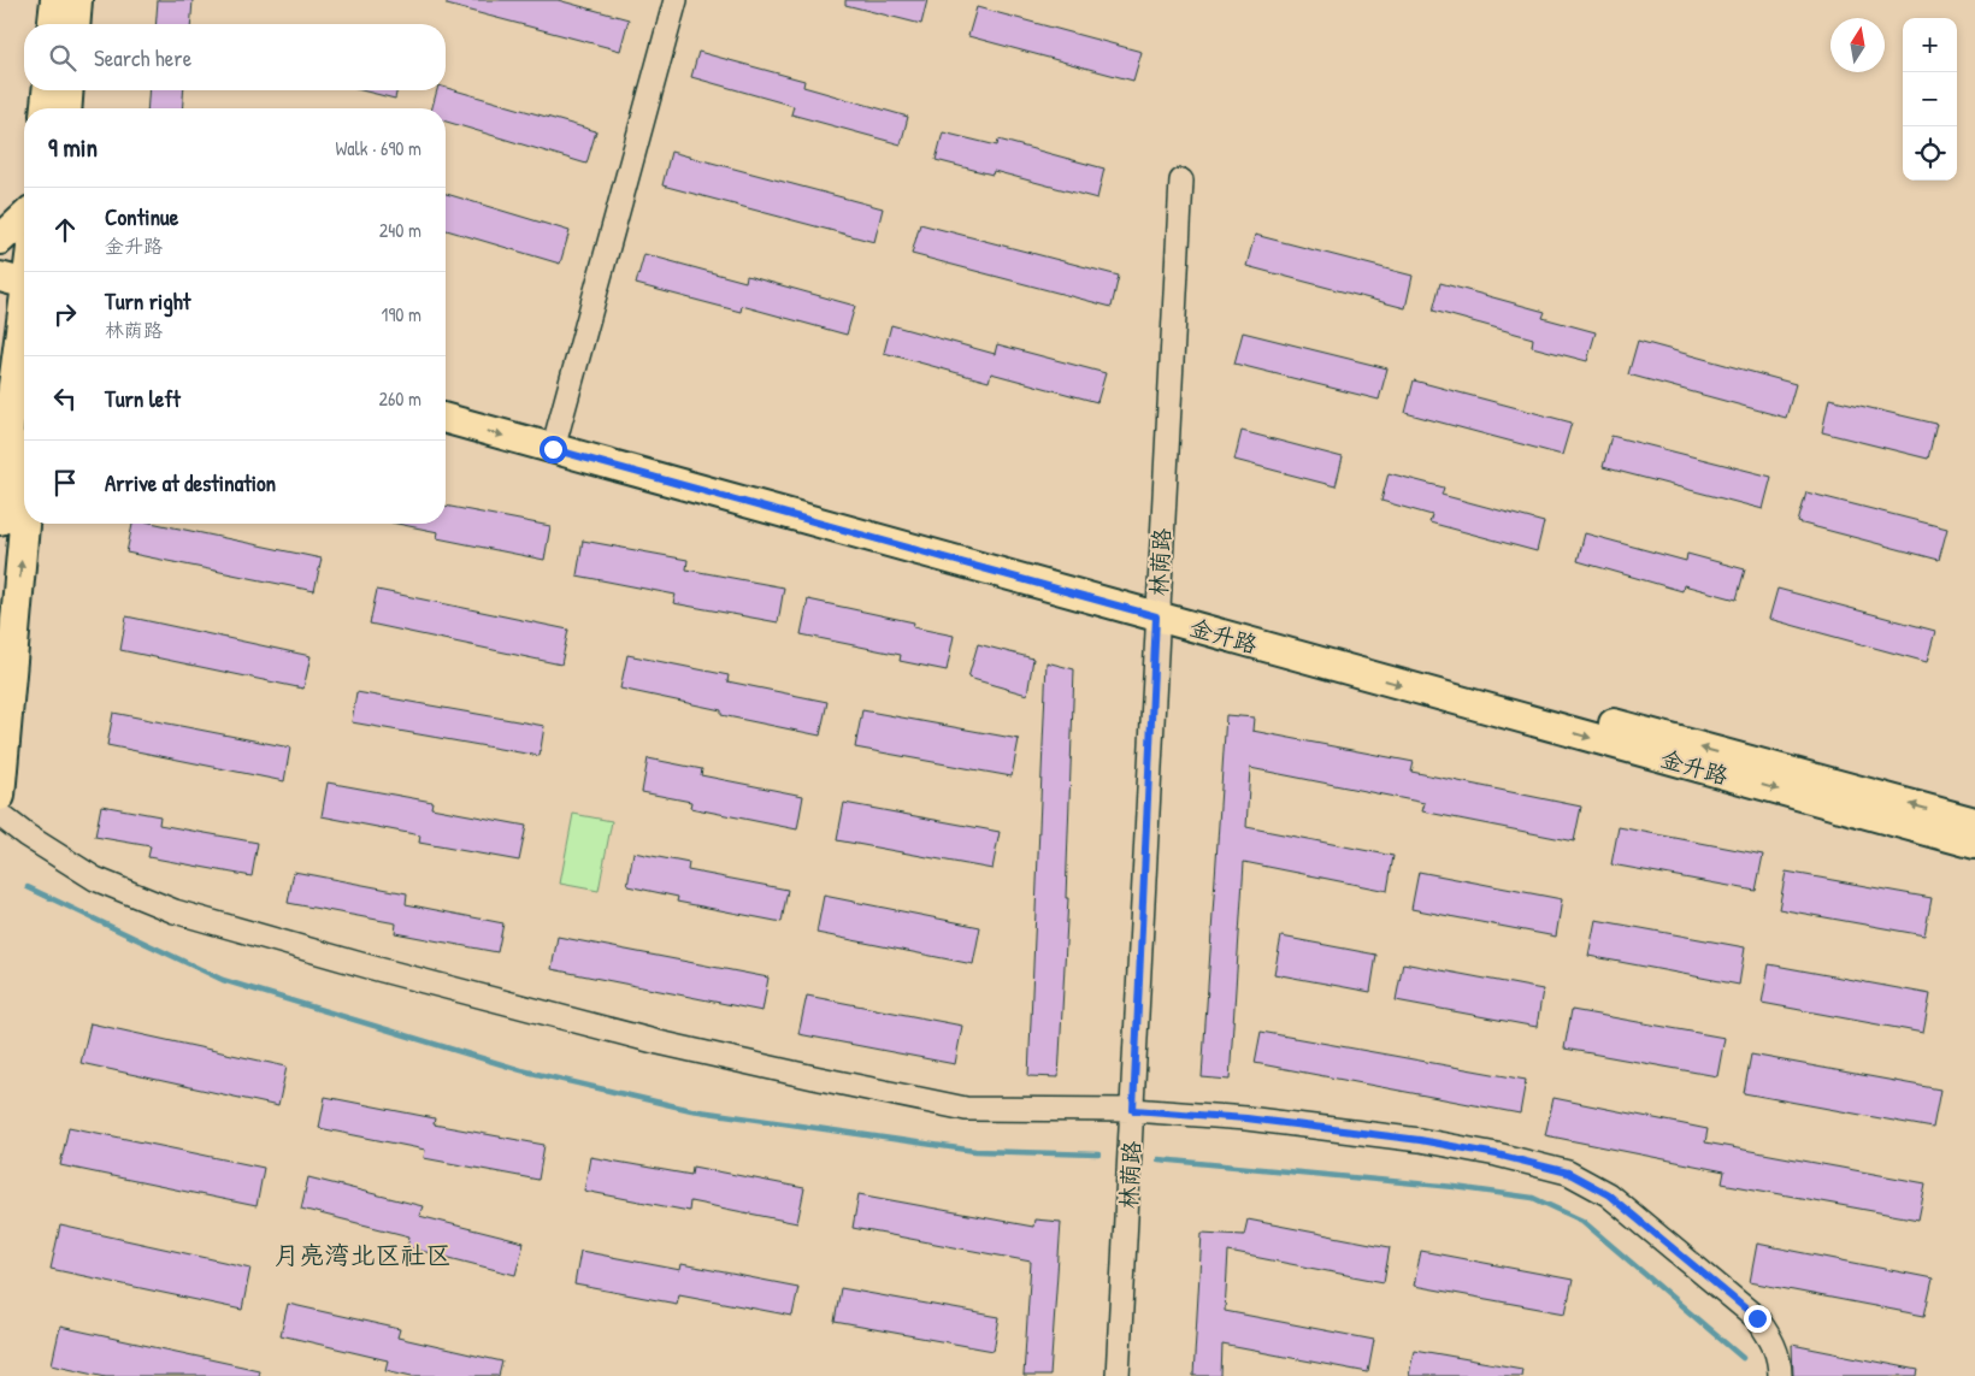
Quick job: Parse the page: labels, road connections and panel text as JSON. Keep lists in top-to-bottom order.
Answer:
{
  "streets": {
    "main road": ["金升路"],
    "street": ["林荫路"]
  },
  "crossings": [
    ["林荫路", "金升路"]
  ],
  "districts": ["月亮湾北区社区"],
  "north": "top",
  "page": {
    "map_buttons": ["+", "−"],
    "search": "Search here",
    "heading": ["9 min", "Walk · 690 m"],
    "list": [
      ["Continue", "金升路", "240 m"],
      ["Turn right", "林荫路", "190 m"],
      ["Turn left", "260 m"],
      "Arrive at destination"
    ]
  }
}
